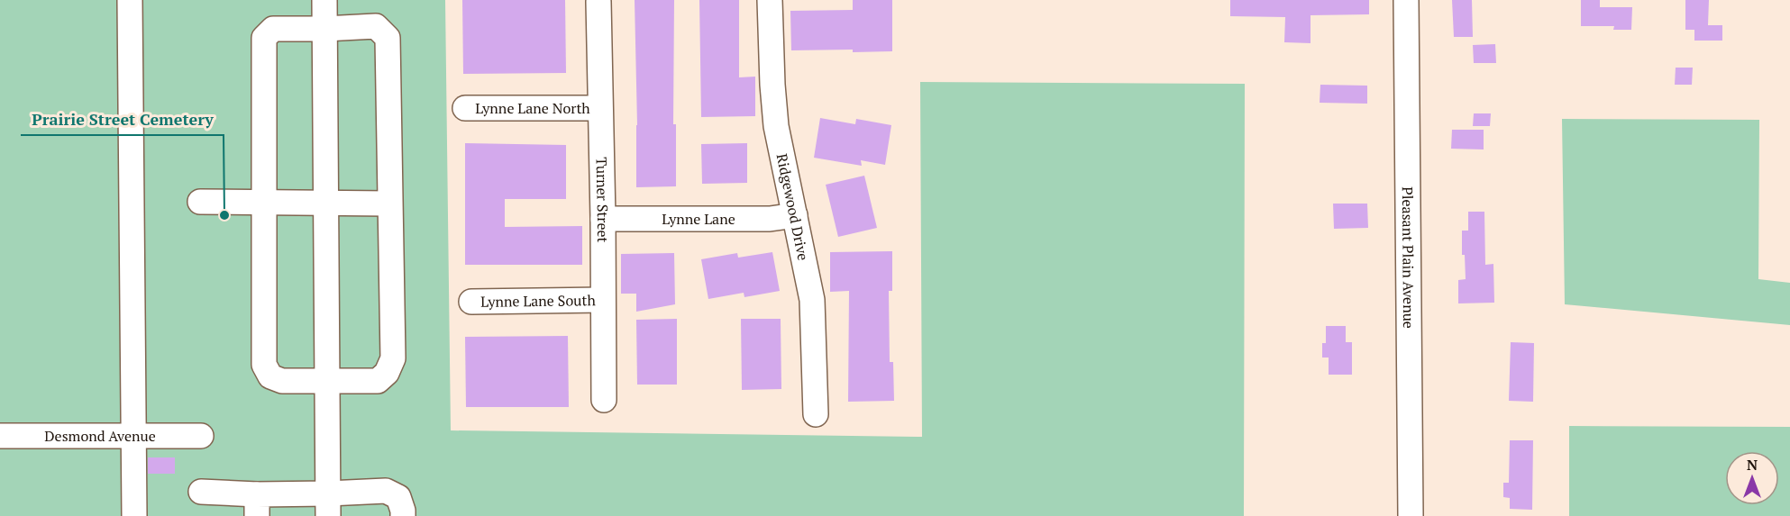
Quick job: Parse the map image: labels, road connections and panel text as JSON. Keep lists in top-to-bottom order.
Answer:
{
  "streets": {
    "street": [
      "Lynne Lane North",
      "Turner Street",
      "Ridgewood Drive",
      "Lynne Lane",
      "Pleasant Plain Avenue",
      "Lynne Lane South",
      "Desmond Avenue"
    ]
  },
  "crossings": [
    ["Lynne Lane North", "Turner Street"],
    ["Turner Street", "Lynne Lane"],
    ["Turner Street", "Lynne Lane South"],
    ["Ridgewood Drive", "Lynne Lane"]
  ],
  "places": ["Prairie Street Cemetery"],
  "north": "top"
}
